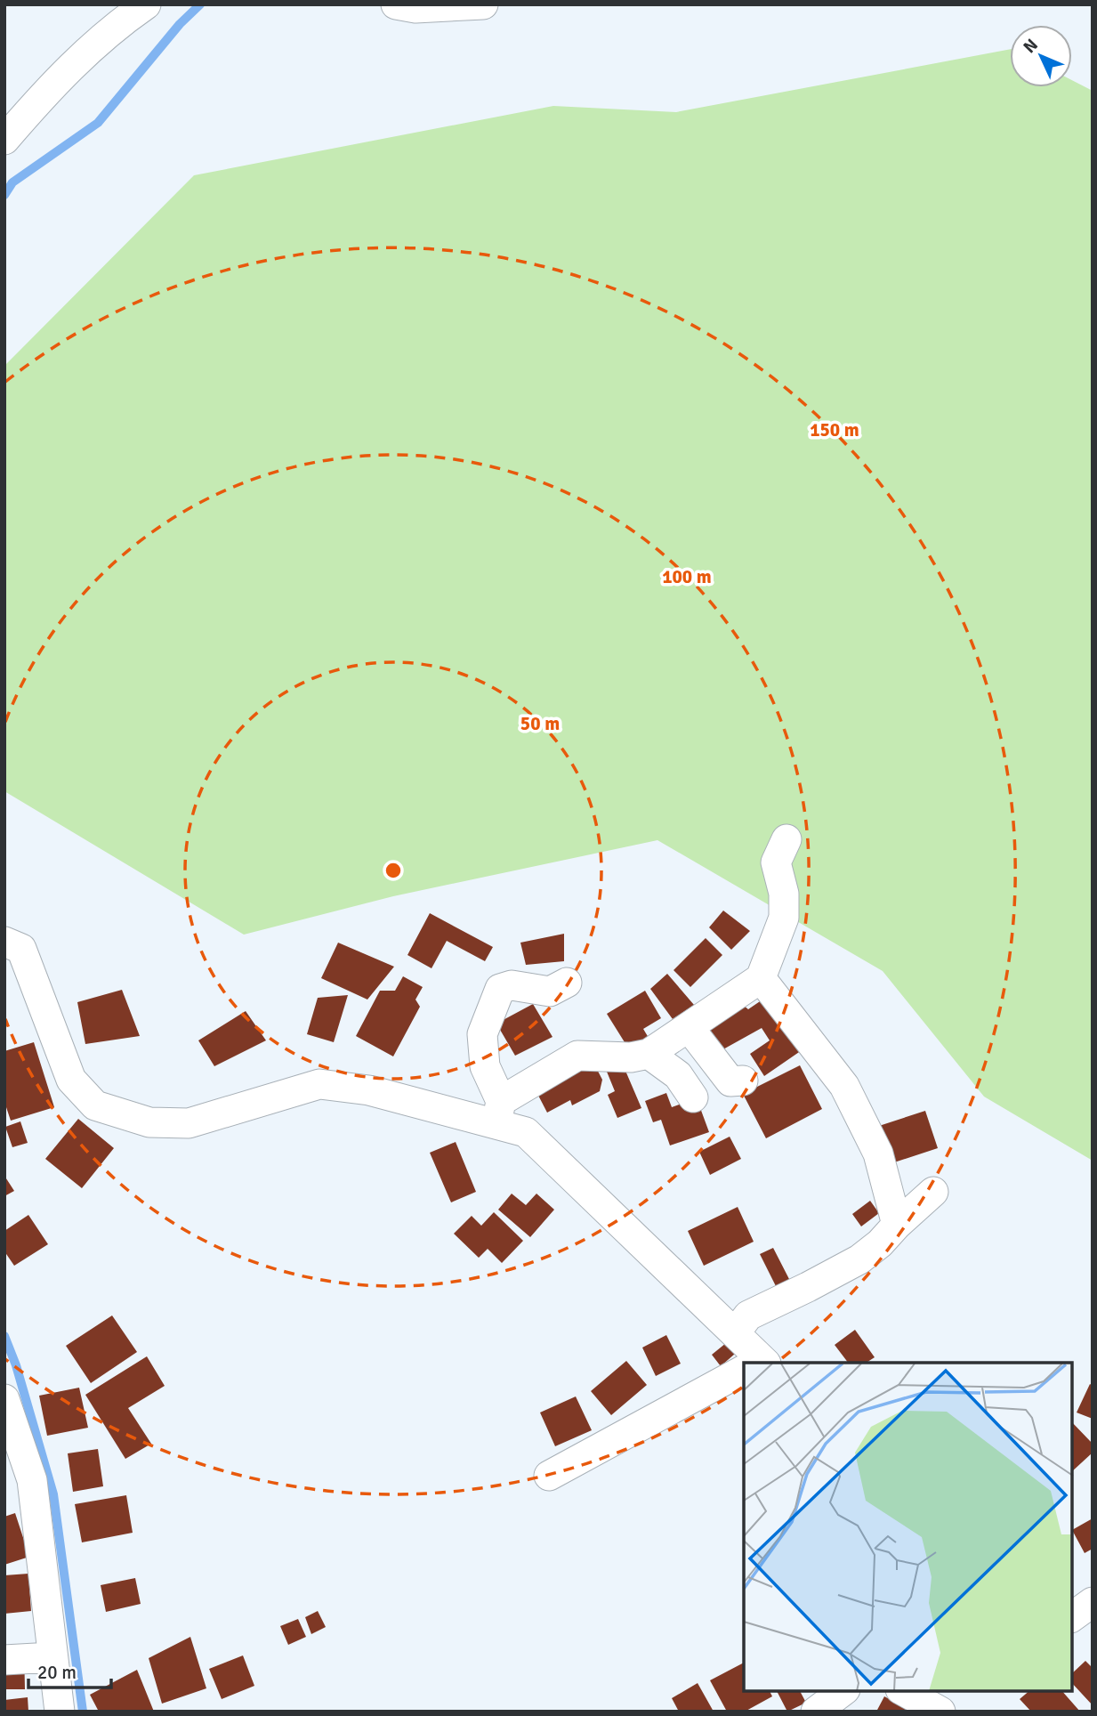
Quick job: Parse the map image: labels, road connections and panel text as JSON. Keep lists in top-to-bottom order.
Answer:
{
  "scale_bar": "20 m",
  "north": "top left",
  "rings": ["150 m", "100 m", "50 m"]
}
